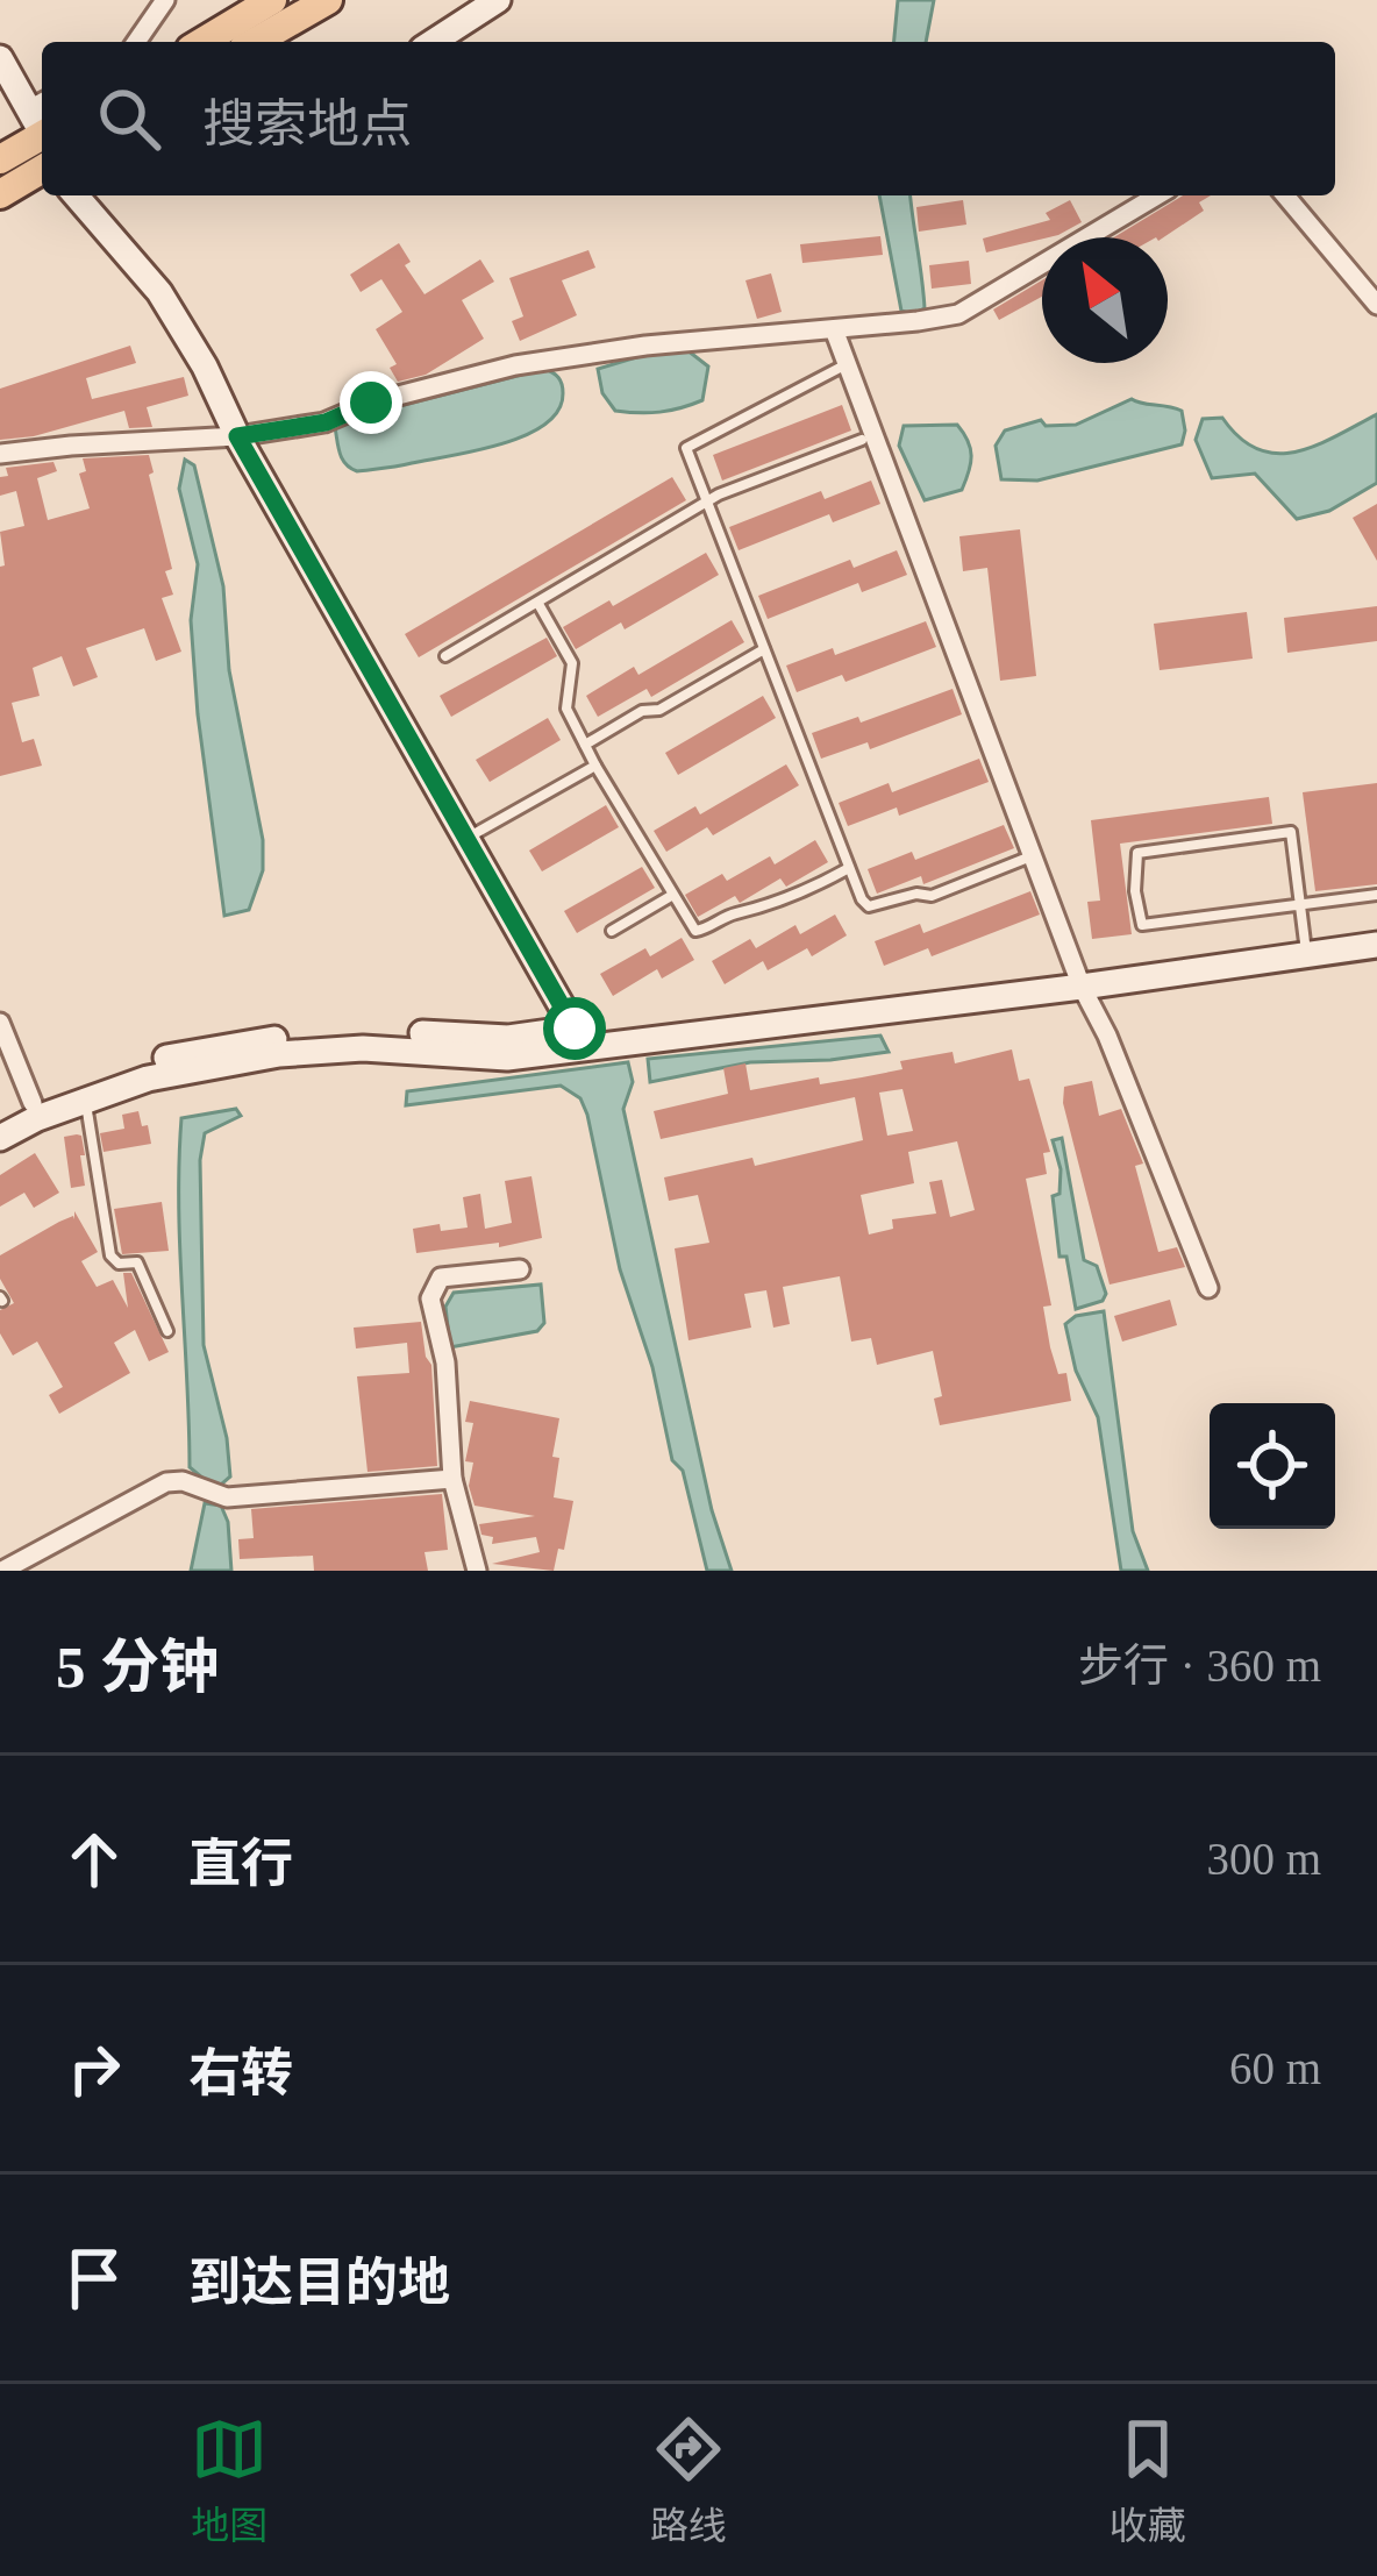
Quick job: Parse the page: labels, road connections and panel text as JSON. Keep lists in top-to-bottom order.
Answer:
{
  "north": "top left",
  "page": {
    "search": "搜索地点",
    "heading": ["5 分钟", "步行 · 360 m"],
    "list": [
      ["直行", "300 m"],
      ["右转", "60 m"],
      "到达目的地"
    ],
    "nav": ["地图", "路线", "收藏"]
  }
}
